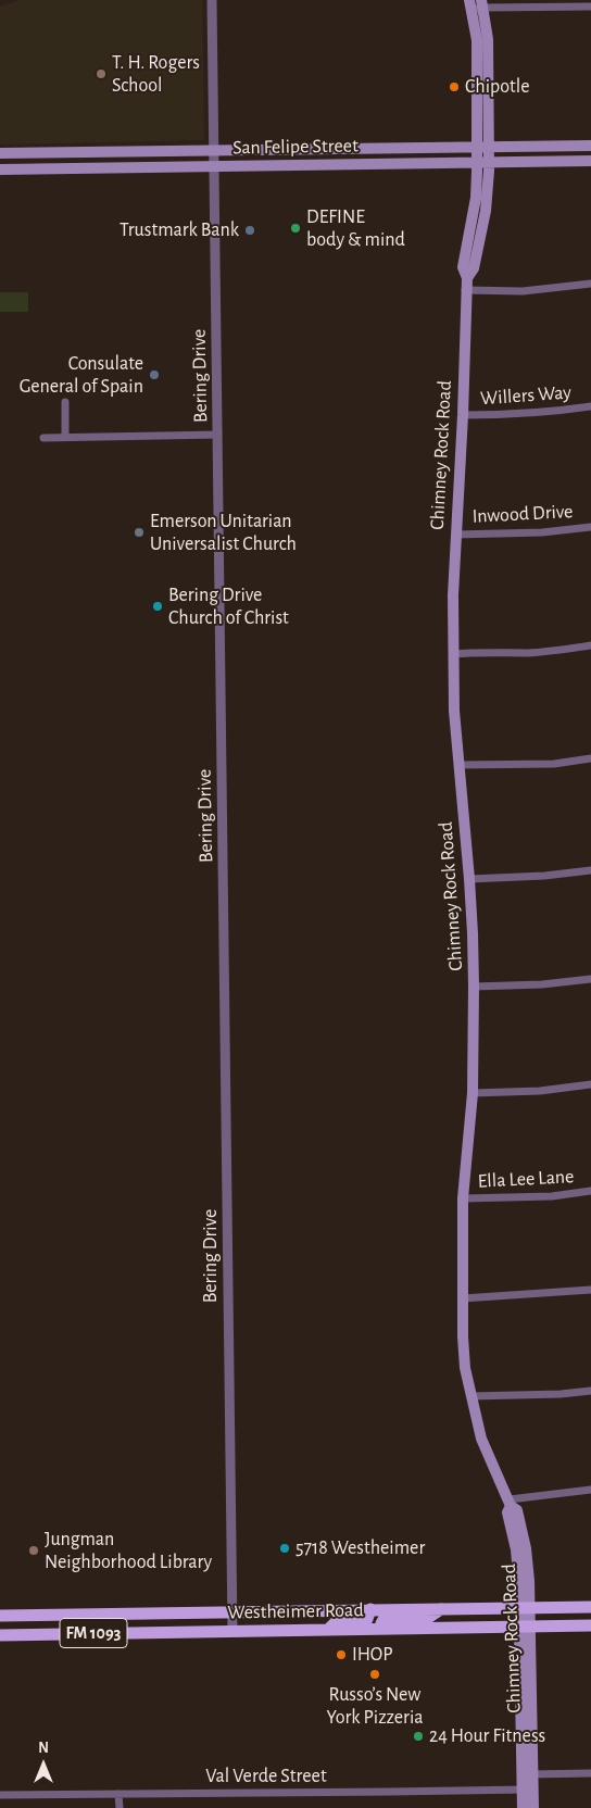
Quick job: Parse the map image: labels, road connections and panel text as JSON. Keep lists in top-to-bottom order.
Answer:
{
  "streets": {
    "main road": [
      "San Felipe Street",
      "Chimney Rock Road",
      "Westheimer Road",
      "FM 1093"
    ],
    "street": [
      "Bering Drive",
      "Willers Way",
      "Inwood Drive",
      "Ella Lee Lane",
      "Val Verde Street"
    ]
  },
  "crossings": [
    ["San Felipe Street", "Bering Drive"],
    ["San Felipe Street", "Chimney Rock Road"],
    ["Bering Drive", "Westheimer Road"],
    ["Willers Way", "Chimney Rock Road"],
    ["Chimney Rock Road", "Inwood Drive"],
    ["Chimney Rock Road", "Ella Lee Lane"],
    ["Chimney Rock Road", "Westheimer Road"],
    ["Chimney Rock Road", "Val Verde Street"]
  ],
  "places": [
    "T. H. Rogers School",
    "Chipotle",
    "DEFINE body & mind",
    "Trustmark Bank",
    "Consulate General of Spain",
    "Emerson Unitarian Universalist Church",
    "Bering Drive Church of Christ",
    "5718 Westheimer",
    "Jungman Neighborhood Library",
    "IHOP",
    "Russo’s New York Pizzeria",
    "24 Hour Fitness"
  ],
  "north": "top"
}
